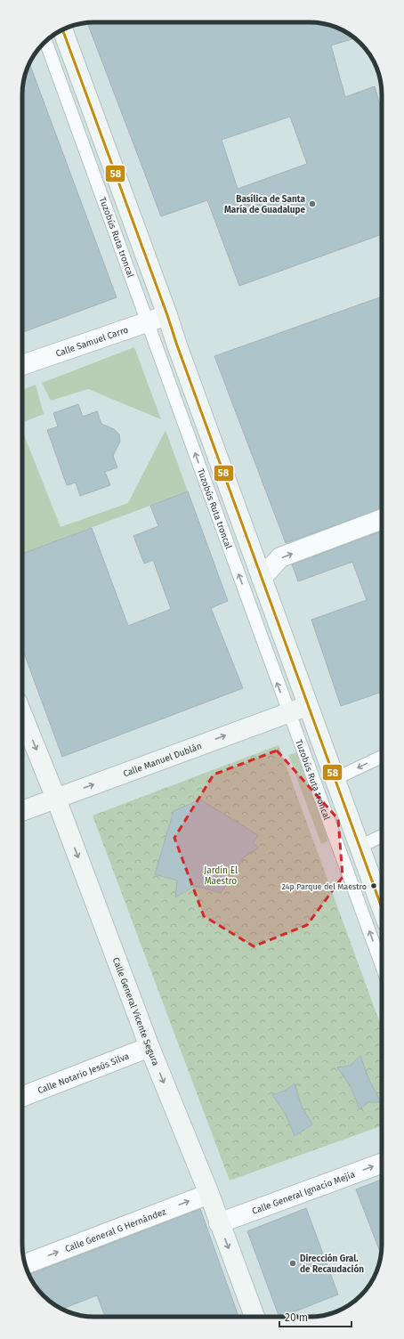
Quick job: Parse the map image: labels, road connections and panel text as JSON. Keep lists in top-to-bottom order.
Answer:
{
  "streets": {
    "street": [
      "Calle Samuel Carro",
      "Calle Manuel Dublán",
      "Calle General Vicente Segura",
      "Calle Notario Jesús Silva",
      "Calle General Ignacio Mejía",
      "Calle General G Hernández"
    ],
    "lane": ["Tuzobús Ruta troncal"]
  },
  "crossings": [
    ["Tuzobús Ruta troncal", "Calle Samuel Carro"],
    ["Tuzobús Ruta troncal", "Calle Manuel Dublán"],
    ["Calle Manuel Dublán", "Calle General Vicente Segura"],
    ["Calle General Vicente Segura", "Calle Notario Jesús Silva"],
    ["Calle General Vicente Segura", "Calle General Ignacio Mejía"],
    ["Calle General Vicente Segura", "Calle General G Hernández"]
  ],
  "one_way": [
    "Tuzobús Ruta troncal",
    "Calle Manuel Dublán",
    "Calle General Vicente Segura",
    "Calle General Ignacio Mejía",
    "Calle General G Hernández"
  ],
  "parks": ["Jardín El Maestro"],
  "places": ["Basílica de Santa María de Guadalupe", "24p Parque del Maestro", "Dirección Gral. de Recaudación"],
  "lines": ["transit line 58"],
  "scale_bar": "20 m"
}
